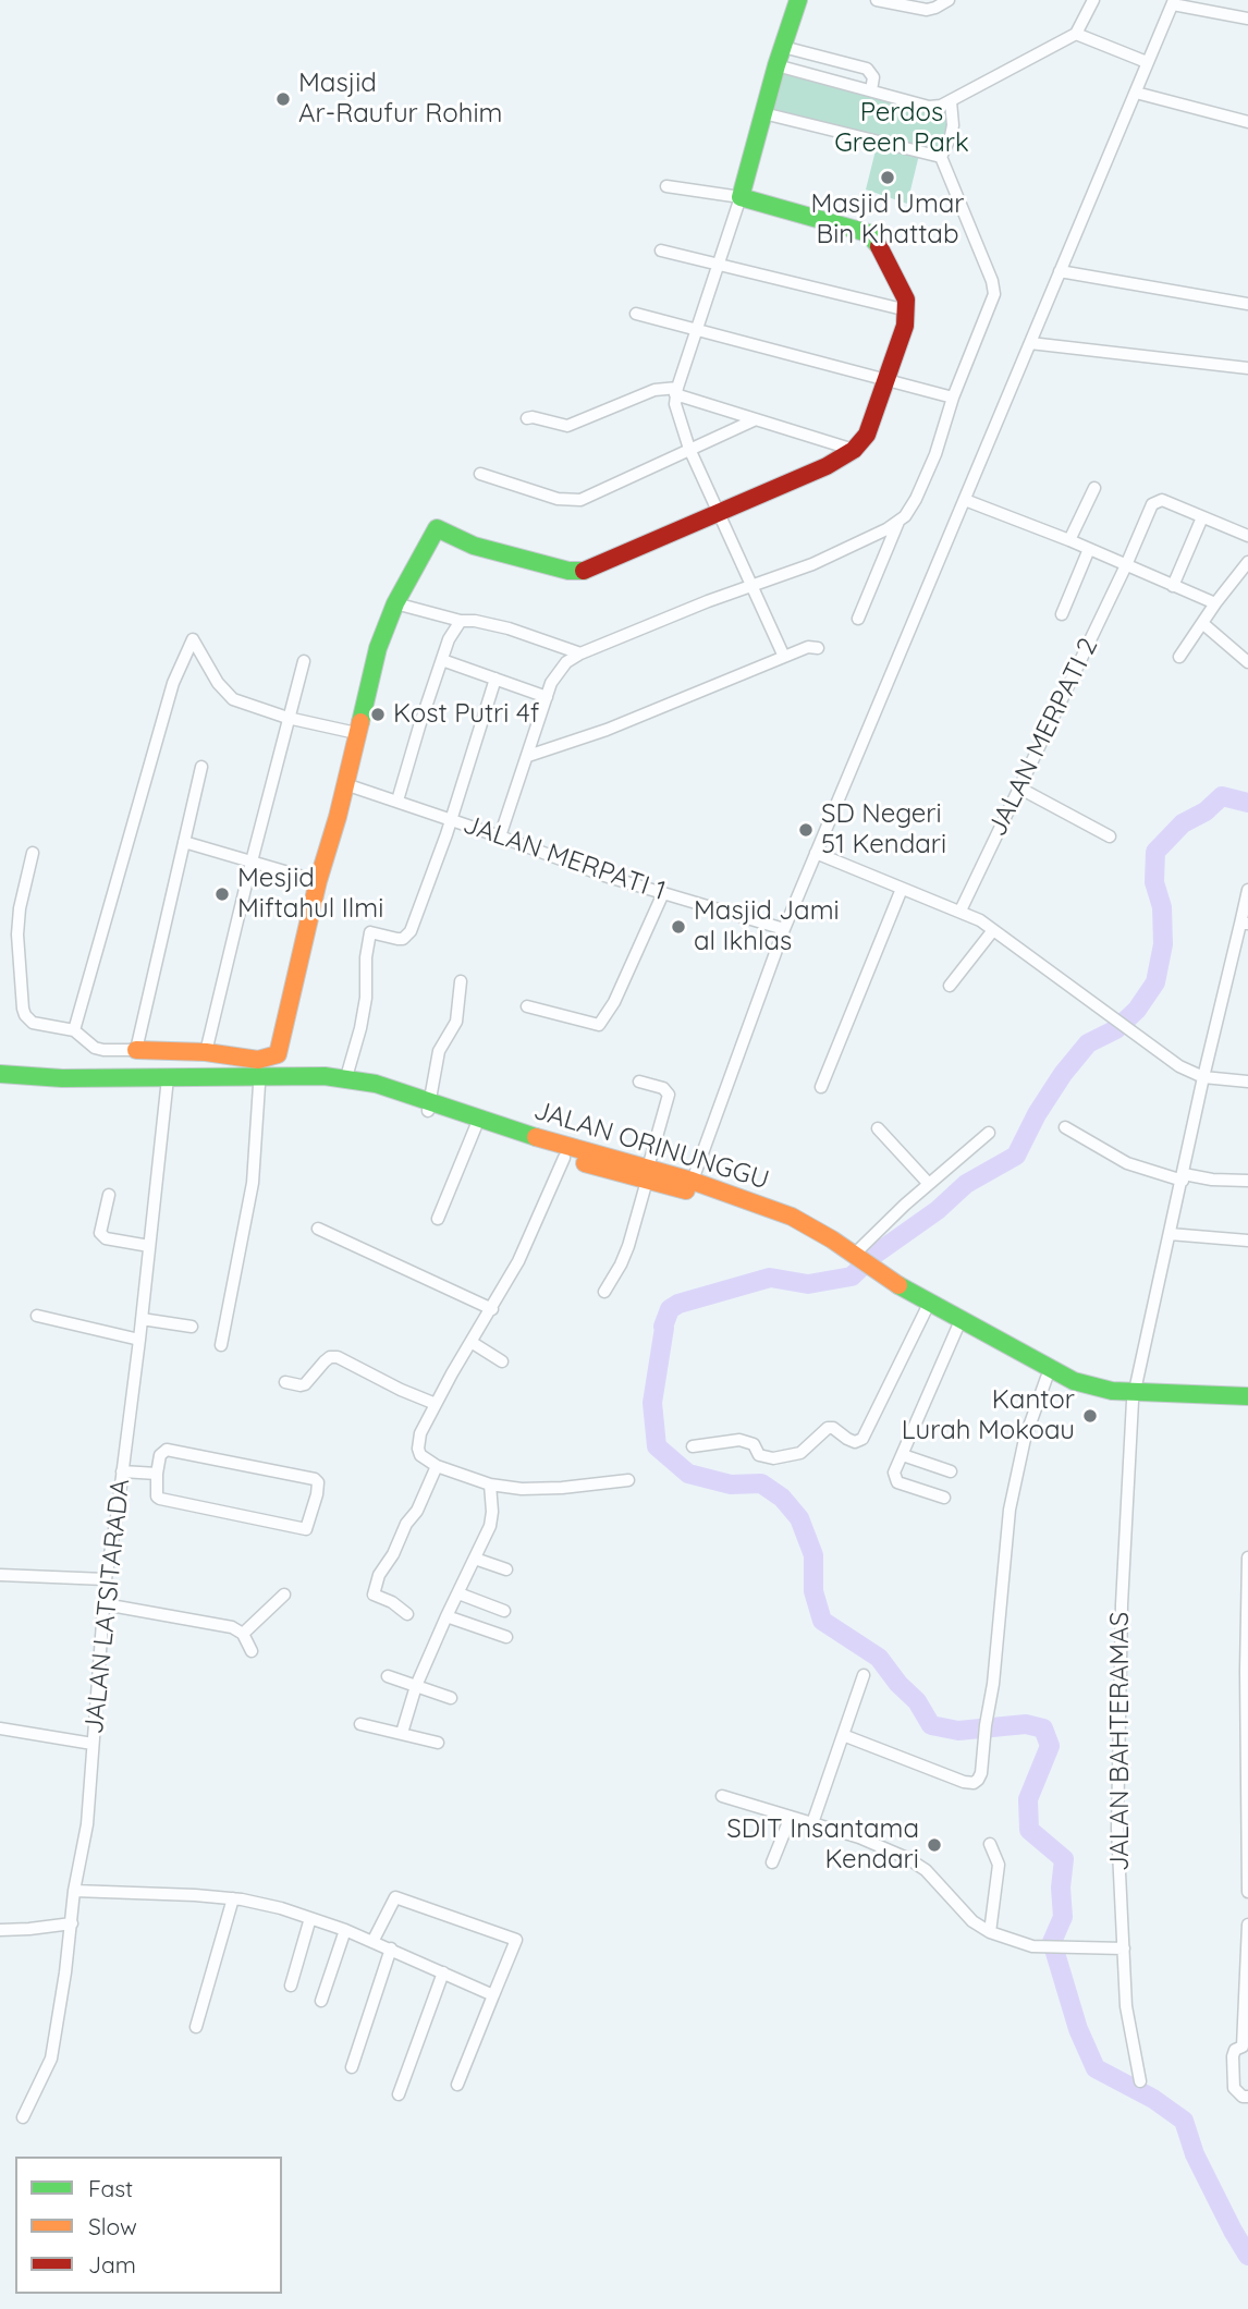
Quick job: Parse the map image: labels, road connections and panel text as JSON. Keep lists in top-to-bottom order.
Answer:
{
  "streets": {
    "street": [
      "JALAN MERPATI 2",
      "JALAN MERPATI 1",
      "JALAN ORINUNGGU",
      "JALAN LATSITARADA",
      "JALAN BAHTERAMAS"
    ]
  },
  "crossings": [
    ["JALAN ORINUNGGU", "JALAN LATSITARADA"],
    ["JALAN ORINUNGGU", "JALAN BAHTERAMAS"]
  ],
  "parks": ["Perdos Green Park"],
  "places": [
    "Masjid Ar-Raufur Rohim",
    "Masjid Umar Bin Khattab",
    "Kost Putri 4f",
    "SD Negeri 51 Kendari",
    "Mesjid Miftahul Ilmi",
    "Masjid Jami al Ikhlas",
    "Kantor Lurah Mokoau",
    "SDIT Insantama Kendari"
  ],
  "legend": ["Fast", "Slow", "Jam"]
}
